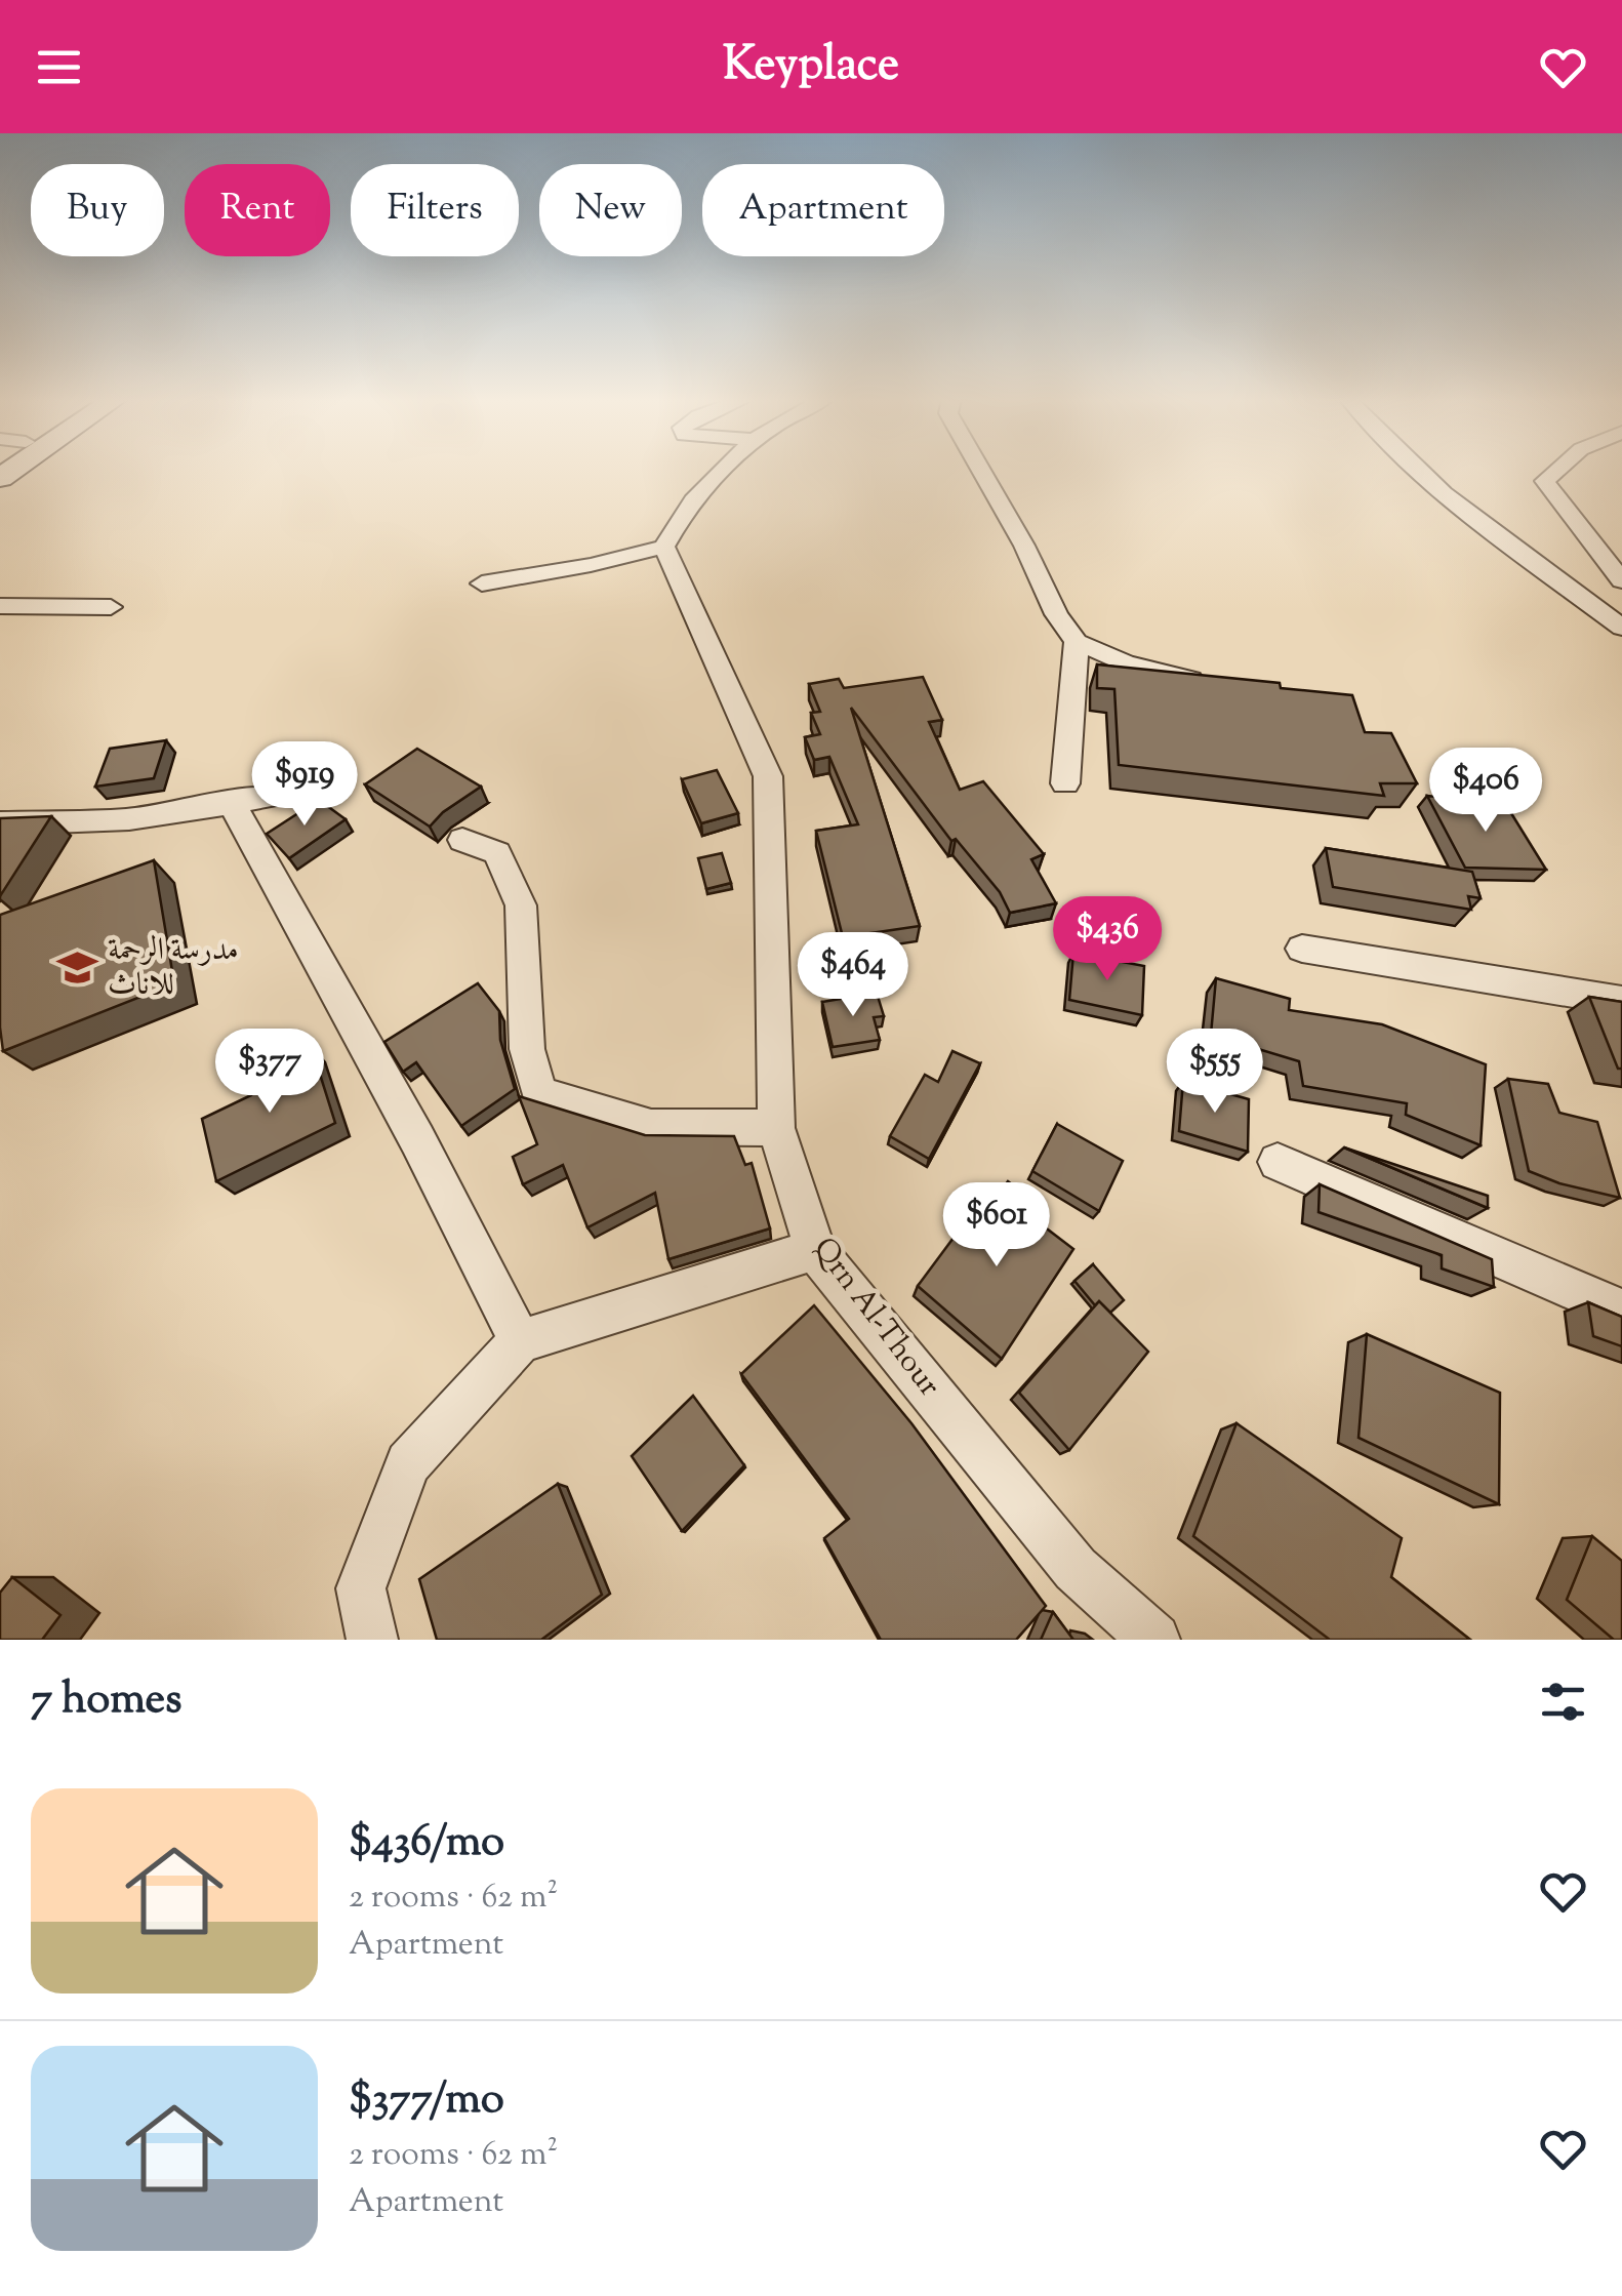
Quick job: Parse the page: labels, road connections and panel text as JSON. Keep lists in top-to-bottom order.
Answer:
{
  "streets": {
    "street": ["Qrn Al-Thour"]
  },
  "places": {
    "school or university": ["مدرسة الرحمة للاناث"]
  },
  "page": {
    "header": "Keyplace",
    "chip": [
      "Buy",
      "Rent",
      "Filters",
      "New",
      "Apartment"
    ],
    "price": [
      "$919",
      "$406",
      "$436",
      "$464",
      "$377",
      "$555",
      "$601"
    ],
    "heading": "7 homes",
    "list": [
      {
        "name": "$436/mo",
        "note": "2 rooms · 62 m² · Apartment"
      },
      {
        "name": "$377/mo",
        "note": "2 rooms · 62 m² · Apartment"
      }
    ]
  }
}
